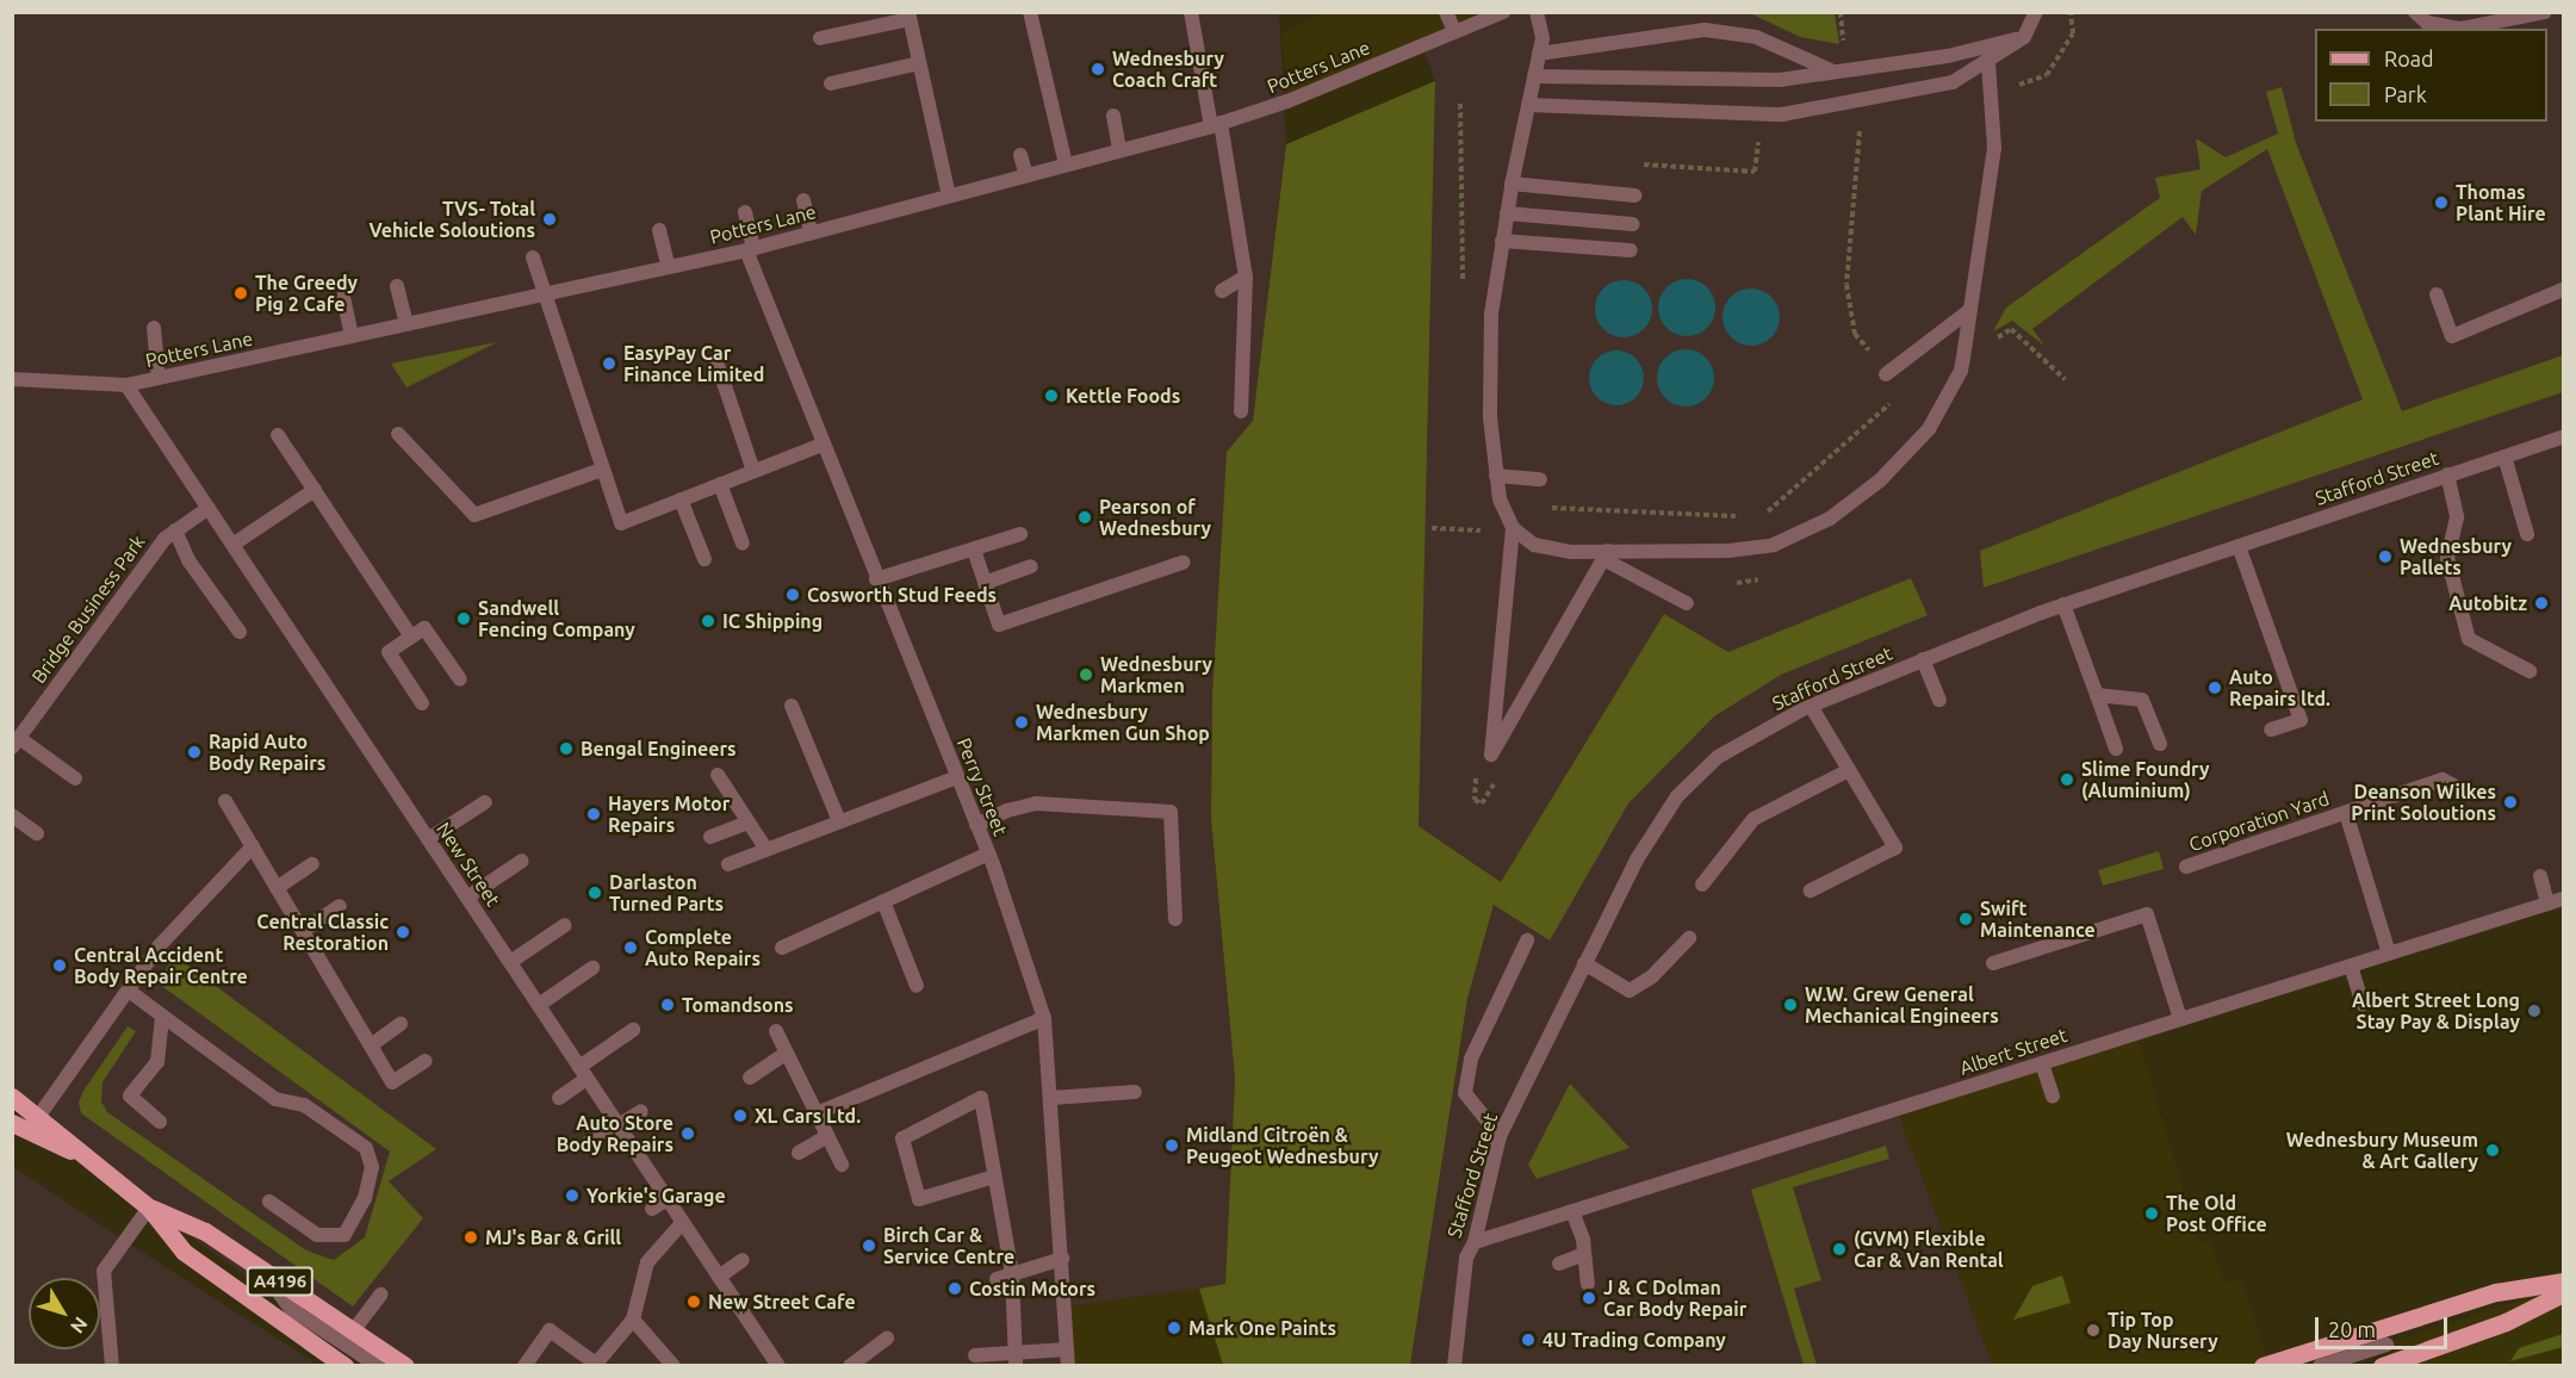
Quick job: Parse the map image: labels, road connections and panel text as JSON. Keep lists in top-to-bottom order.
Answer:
{
  "streets": {
    "main road": ["A4196"],
    "street": [
      "Potters Lane",
      "Stafford Street",
      "Bridge Business Park",
      "Perry Street",
      "Corporation Yard",
      "New Street",
      "Albert Street"
    ]
  },
  "crossings": [
    ["Potters Lane", "Perry Street"],
    ["Potters Lane", "New Street"],
    ["Stafford Street", "Albert Street"],
    ["Bridge Business Park", "New Street"],
    ["Corporation Yard", "Albert Street"]
  ],
  "places": [
    "Wednesbury Coach Craft",
    "Thomas Plant Hire",
    "TVS- Total Vehicle Soloutions",
    "The Greedy Pig 2 Cafe",
    "EasyPay Car Finance Limited",
    "Kettle Foods",
    "Pearson of Wednesbury",
    "Wednesbury Pallets",
    "Cosworth Stud Feeds",
    "Autobitz",
    "Sandwell Fencing Company",
    "IC Shipping",
    "Wednesbury Markmen",
    "Auto Repairs ltd.",
    "Wednesbury Markmen Gun Shop",
    "Bengal Engineers",
    "Rapid Auto Body Repairs",
    "Slime Foundry (Aluminium)",
    "Deanson Wilkes Print Soloutions",
    "Hayers Motor Repairs",
    "Darlaston Turned Parts",
    "Swift Maintenance",
    "Central Classic Restoration",
    "Complete Auto Repairs",
    "Central Accident Body Repair Centre",
    "Tomandsons",
    "W.W. Grew General Mechanical Engineers",
    "Albert Street Long Stay Pay & Display",
    "XL Cars Ltd.",
    "Auto Store Body Repairs",
    "Midland Citroën & Peugeot Wednesbury",
    "Wednesbury Museum & Art Gallery",
    "Yorkie's Garage",
    "The Old Post Office",
    "MJ's Bar & Grill",
    "Birch Car & Service Centre",
    "(GVM) Flexible Car & Van Rental",
    "Costin Motors",
    "J & C Dolman Car Body Repair",
    "New Street Cafe",
    "Mark One Paints",
    "Tip Top Day Nursery",
    "4U Trading Company"
  ],
  "legend": ["Road", "Park"],
  "scale_bar": "20 m",
  "north": "bottom right"
}
